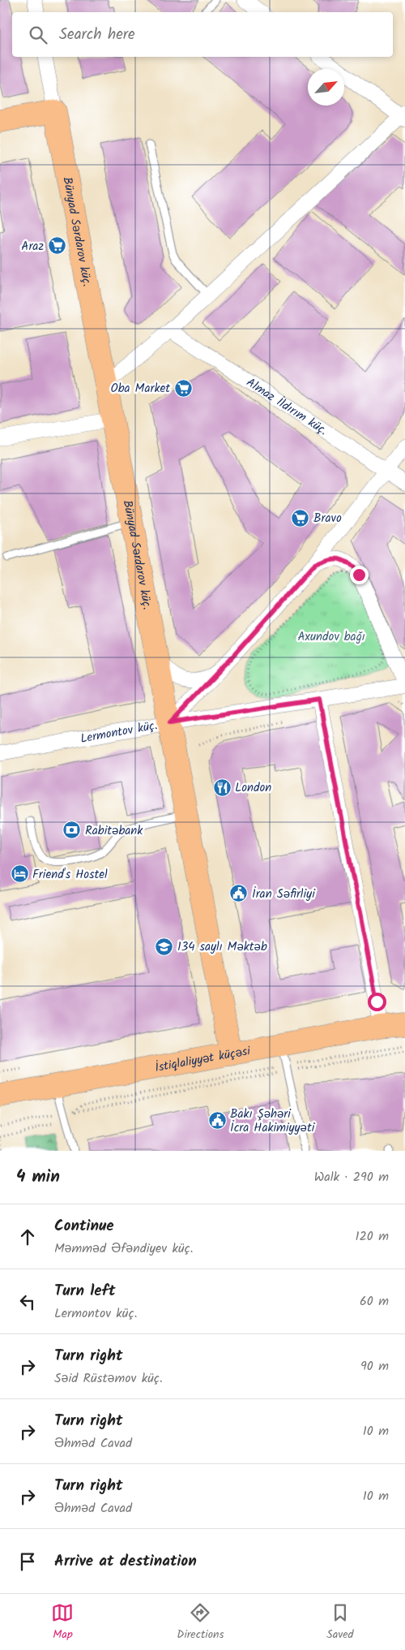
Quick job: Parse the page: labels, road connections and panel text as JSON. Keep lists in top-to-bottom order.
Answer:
{
  "streets": {
    "main road": ["Bünyad Sərdarov küç.", "İstiqlaliyyət küçəsi"],
    "street": ["Almaz İldırım küç.", "Lermontov küç."]
  },
  "crossings": [
    ["Bünyad Sərdarov küç.", "Lermontov küç."],
    ["Bünyad Sərdarov küç.", "İstiqlaliyyət küçəsi"]
  ],
  "parks": ["Axundov bağı"],
  "places": {
    "supermarket": ["Araz", "Oba Market", "Bravo"],
    "restaurant": ["London"],
    "bank": ["Rabitəbank"],
    "hotel": ["Friend's Hostel"],
    "public building": ["İran Səfirliyi", "Bakı Şəhəri İcra Hakimiyyəti"],
    "school or university": ["134 saylı Məktəb"]
  },
  "north": "top right",
  "page": {
    "search": "Search here",
    "heading": ["4 min", "Walk · 290 m"],
    "list": [
      ["Continue", "Məmməd Əfəndiyev küç.", "120 m"],
      ["Turn left", "Lermontov küç.", "60 m"],
      ["Turn right", "Səid Rüstəmov küç.", "90 m"],
      ["Turn right", "Əhməd Cavad", "10 m"],
      ["Turn right", "Əhməd Cavad", "10 m"],
      "Arrive at destination"
    ],
    "nav": ["Map", "Directions", "Saved"]
  }
}
